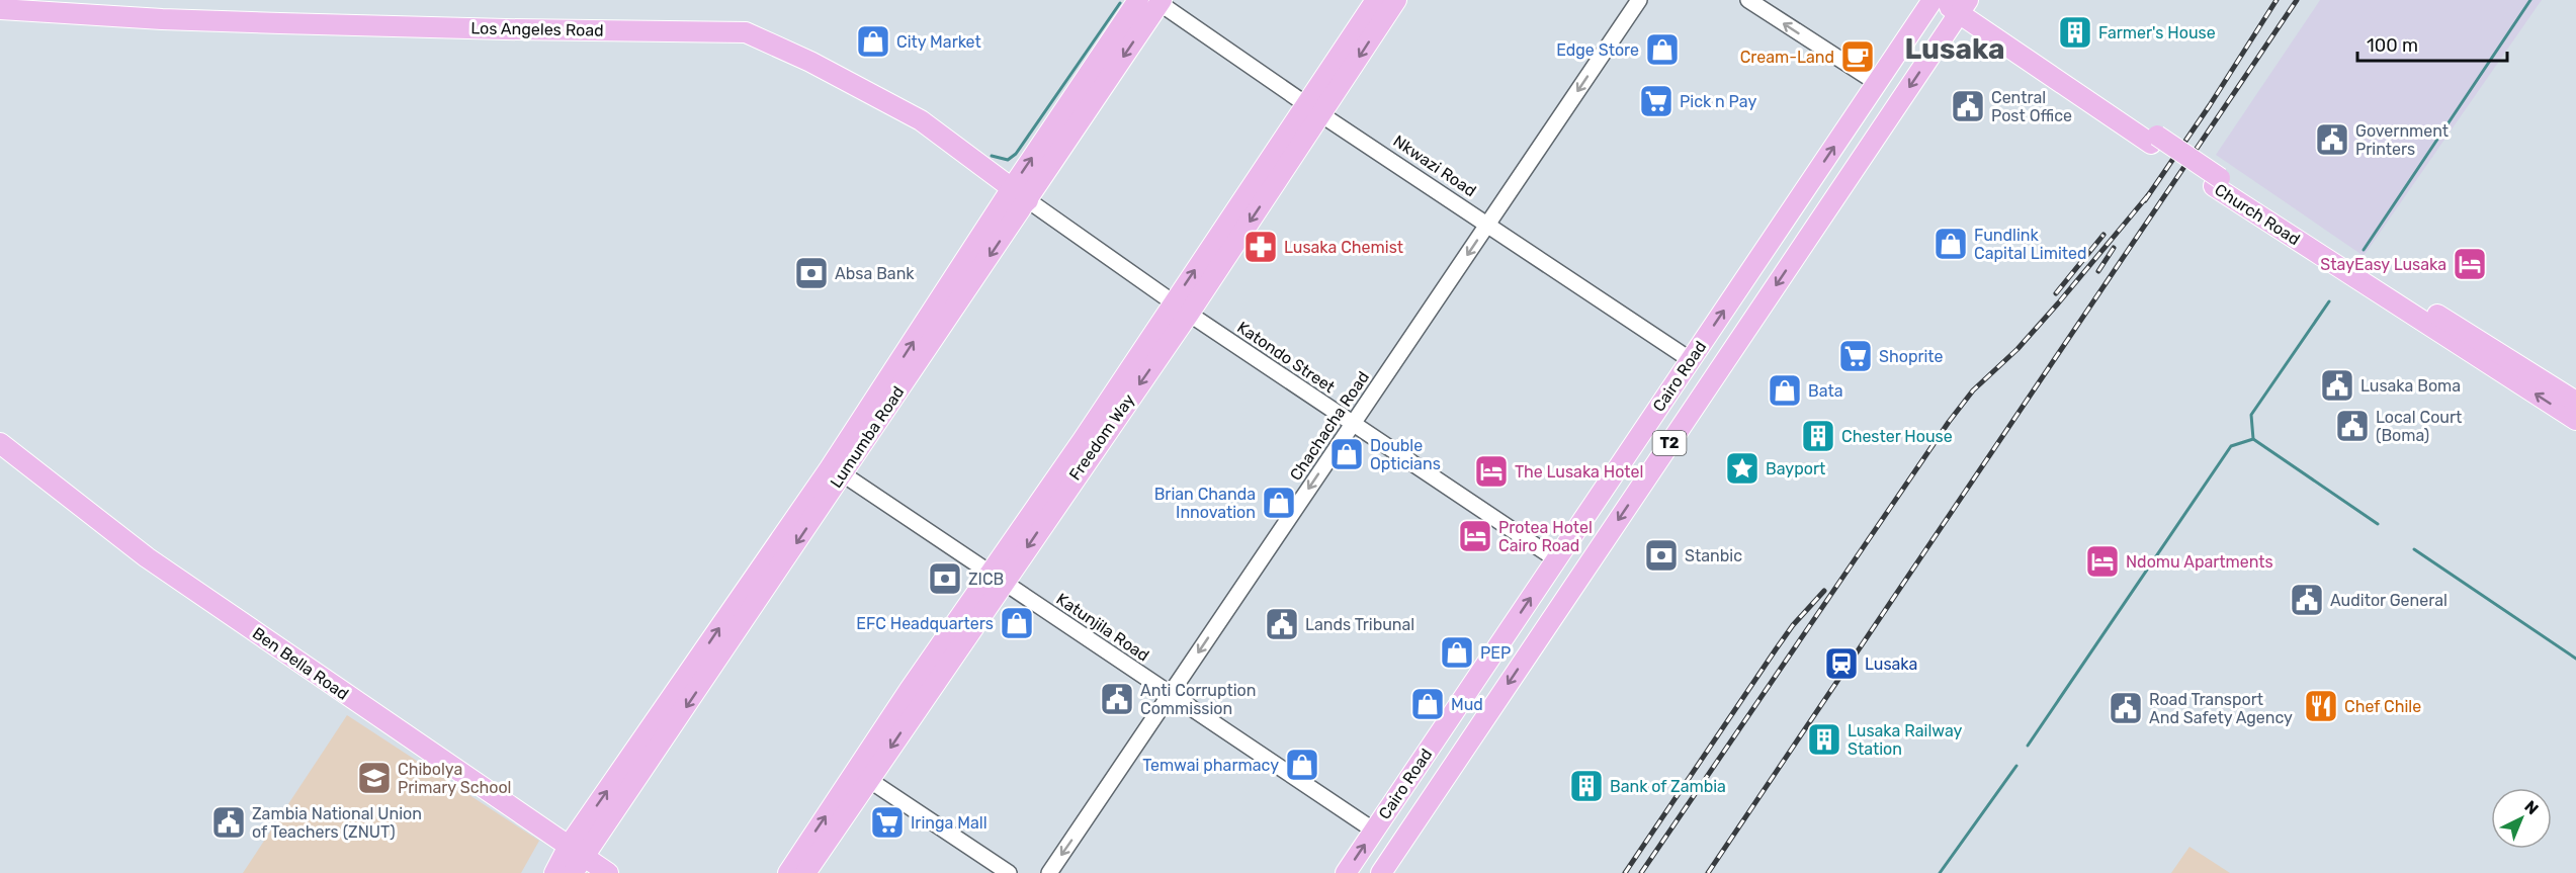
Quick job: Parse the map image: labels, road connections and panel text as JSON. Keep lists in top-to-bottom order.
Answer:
{
  "streets": {
    "main road": [
      "Los Angeles Road",
      "Church Road",
      "Cairo Road",
      "Lumumba Road",
      "Freedom Way",
      "T2",
      "Ben Bella Road"
    ],
    "street": [
      "Nkwazi Road",
      "Katondo Street",
      "Chachacha Road",
      "Katunjila Road"
    ]
  },
  "crossings": [
    ["Los Angeles Road", "Katondo Street"],
    ["Los Angeles Road", "Lumumba Road"],
    ["Nkwazi Road", "Cairo Road"],
    ["Nkwazi Road", "Chachacha Road"],
    ["Nkwazi Road", "Lumumba Road"],
    ["Nkwazi Road", "Freedom Way"],
    ["Church Road", "Cairo Road"],
    ["Katondo Street", "Cairo Road"],
    ["Katondo Street", "Chachacha Road"],
    ["Katondo Street", "Lumumba Road"],
    ["Katondo Street", "Freedom Way"],
    ["Cairo Road", "Katunjila Road"],
    ["Chachacha Road", "Katunjila Road"],
    ["Lumumba Road", "Katunjila Road"],
    ["Lumumba Road", "Ben Bella Road"],
    ["Freedom Way", "Katunjila Road"]
  ],
  "one_way": ["Chachacha Road"],
  "districts": ["Lusaka"],
  "places": {
    "building": [
      "Farmer's House",
      "Chester House",
      "Lusaka Railway Station",
      "Bank of Zambia"
    ],
    "shop": [
      "City Market",
      "Edge Store",
      "Fundlink Capital Limited",
      "Bata",
      "Double Opticians",
      "Brian Chanda Innovation",
      "EFC Headquarters",
      "PEP",
      "Mud",
      "Temwai pharmacy"
    ],
    "cafe": ["Cream-Land"],
    "supermarket": ["Pick n Pay", "Shoprite", "Iringa Mall"],
    "public building": [
      "Central Post Office",
      "Government Printers",
      "Lusaka Boma",
      "Local Court (Boma)",
      "Auditor General",
      "Lands Tribunal",
      "Anti Corruption Commission",
      "Road Transport And Safety Agency",
      "Zambia National Union of Teachers (ZNUT)"
    ],
    "pharmacy": ["Lusaka Chemist"],
    "hotel": [
      "StayEasy Lusaka",
      "The Lusaka Hotel",
      "Protea Hotel Cairo Road",
      "Ndomu Apartments"
    ],
    "bank": ["Absa Bank", "Stanbic", "ZICB"],
    "place": ["Bayport"],
    "station": ["Lusaka"],
    "restaurant": ["Chef Chile"],
    "school or university": ["Chibolya Primary School"]
  },
  "scale_bar": "100 m",
  "north": "top right"
}
